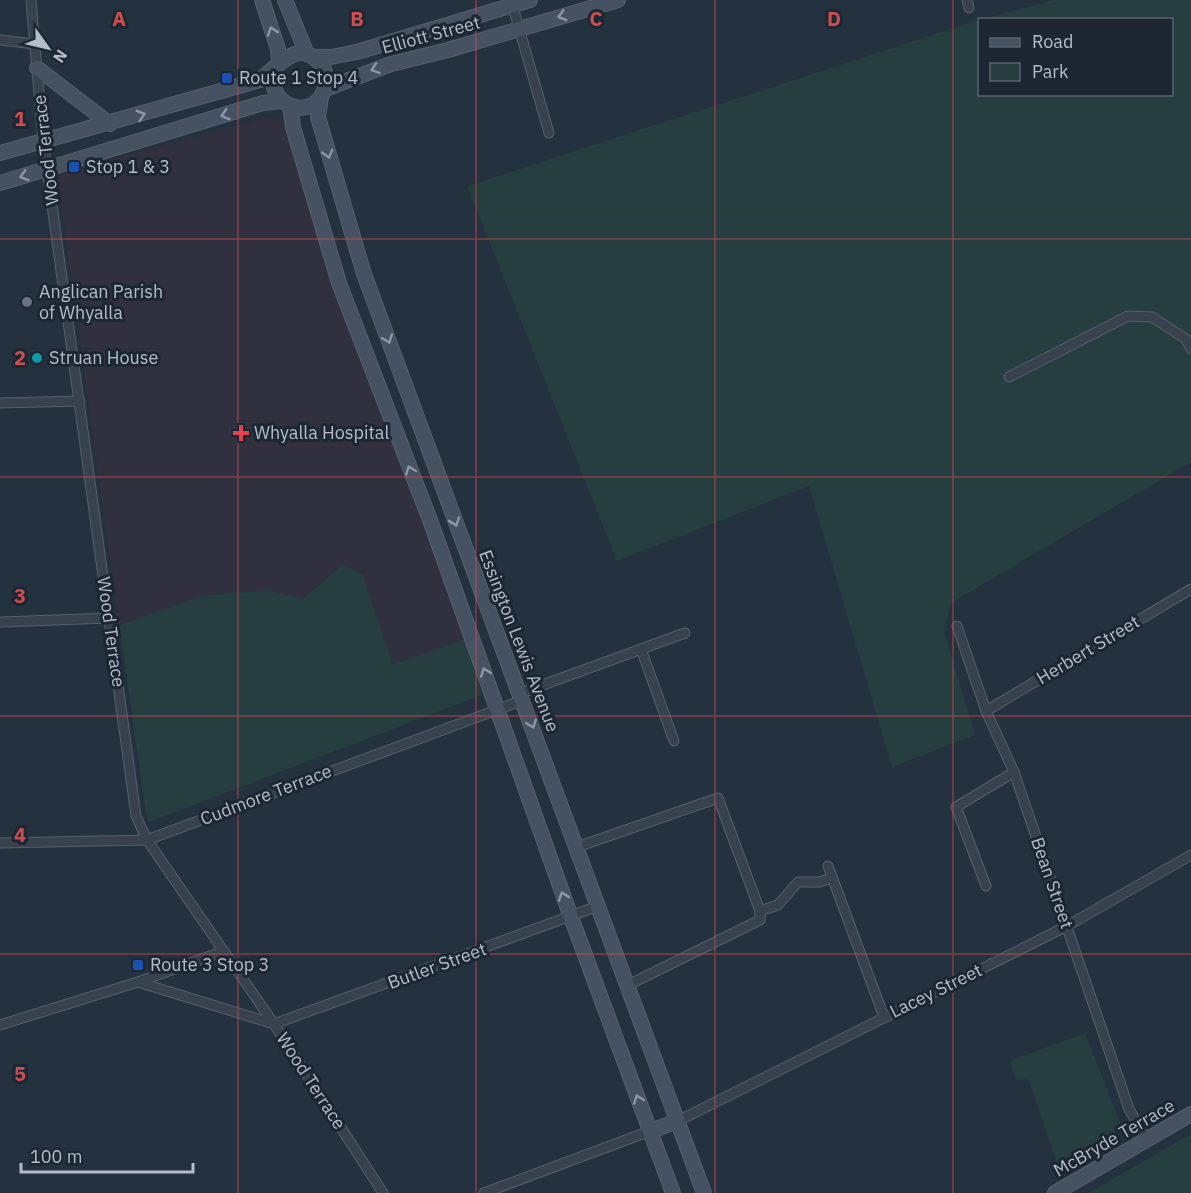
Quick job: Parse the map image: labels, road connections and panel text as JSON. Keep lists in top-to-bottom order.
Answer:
{
  "streets": {
    "street": [
      "Elliott Street",
      "Wood Terrace",
      "Essington Lewis Avenue",
      "Herbert Street",
      "Cudmore Terrace",
      "Bean Street",
      "Butler Street",
      "Lacey Street",
      "McBryde Terrace"
    ]
  },
  "crossings": [
    ["Elliott Street", "Essington Lewis Avenue"],
    ["Wood Terrace", "Cudmore Terrace"],
    ["Wood Terrace", "Butler Street"],
    ["Essington Lewis Avenue", "Cudmore Terrace"],
    ["Essington Lewis Avenue", "Butler Street"],
    ["Essington Lewis Avenue", "Lacey Street"],
    ["Herbert Street", "Bean Street"],
    ["Bean Street", "Lacey Street"],
    ["Bean Street", "McBryde Terrace"]
  ],
  "places": {
    "transit": ["Route 1 Stop 4", "Stop 1 & 3", "Route 3 Stop 3"],
    "other": ["Anglican Parish of Whyalla", "Struan House"],
    "health": ["Whyalla Hospital"]
  },
  "legend": ["Road", "Park"],
  "scale_bar": "100 m",
  "north": "bottom right",
  "grid": {
    "columns": [
      "A",
      "B",
      "C",
      "D"
    ],
    "rows": [
      "1",
      "2",
      "3",
      "4",
      "5"
    ]
  }
}
